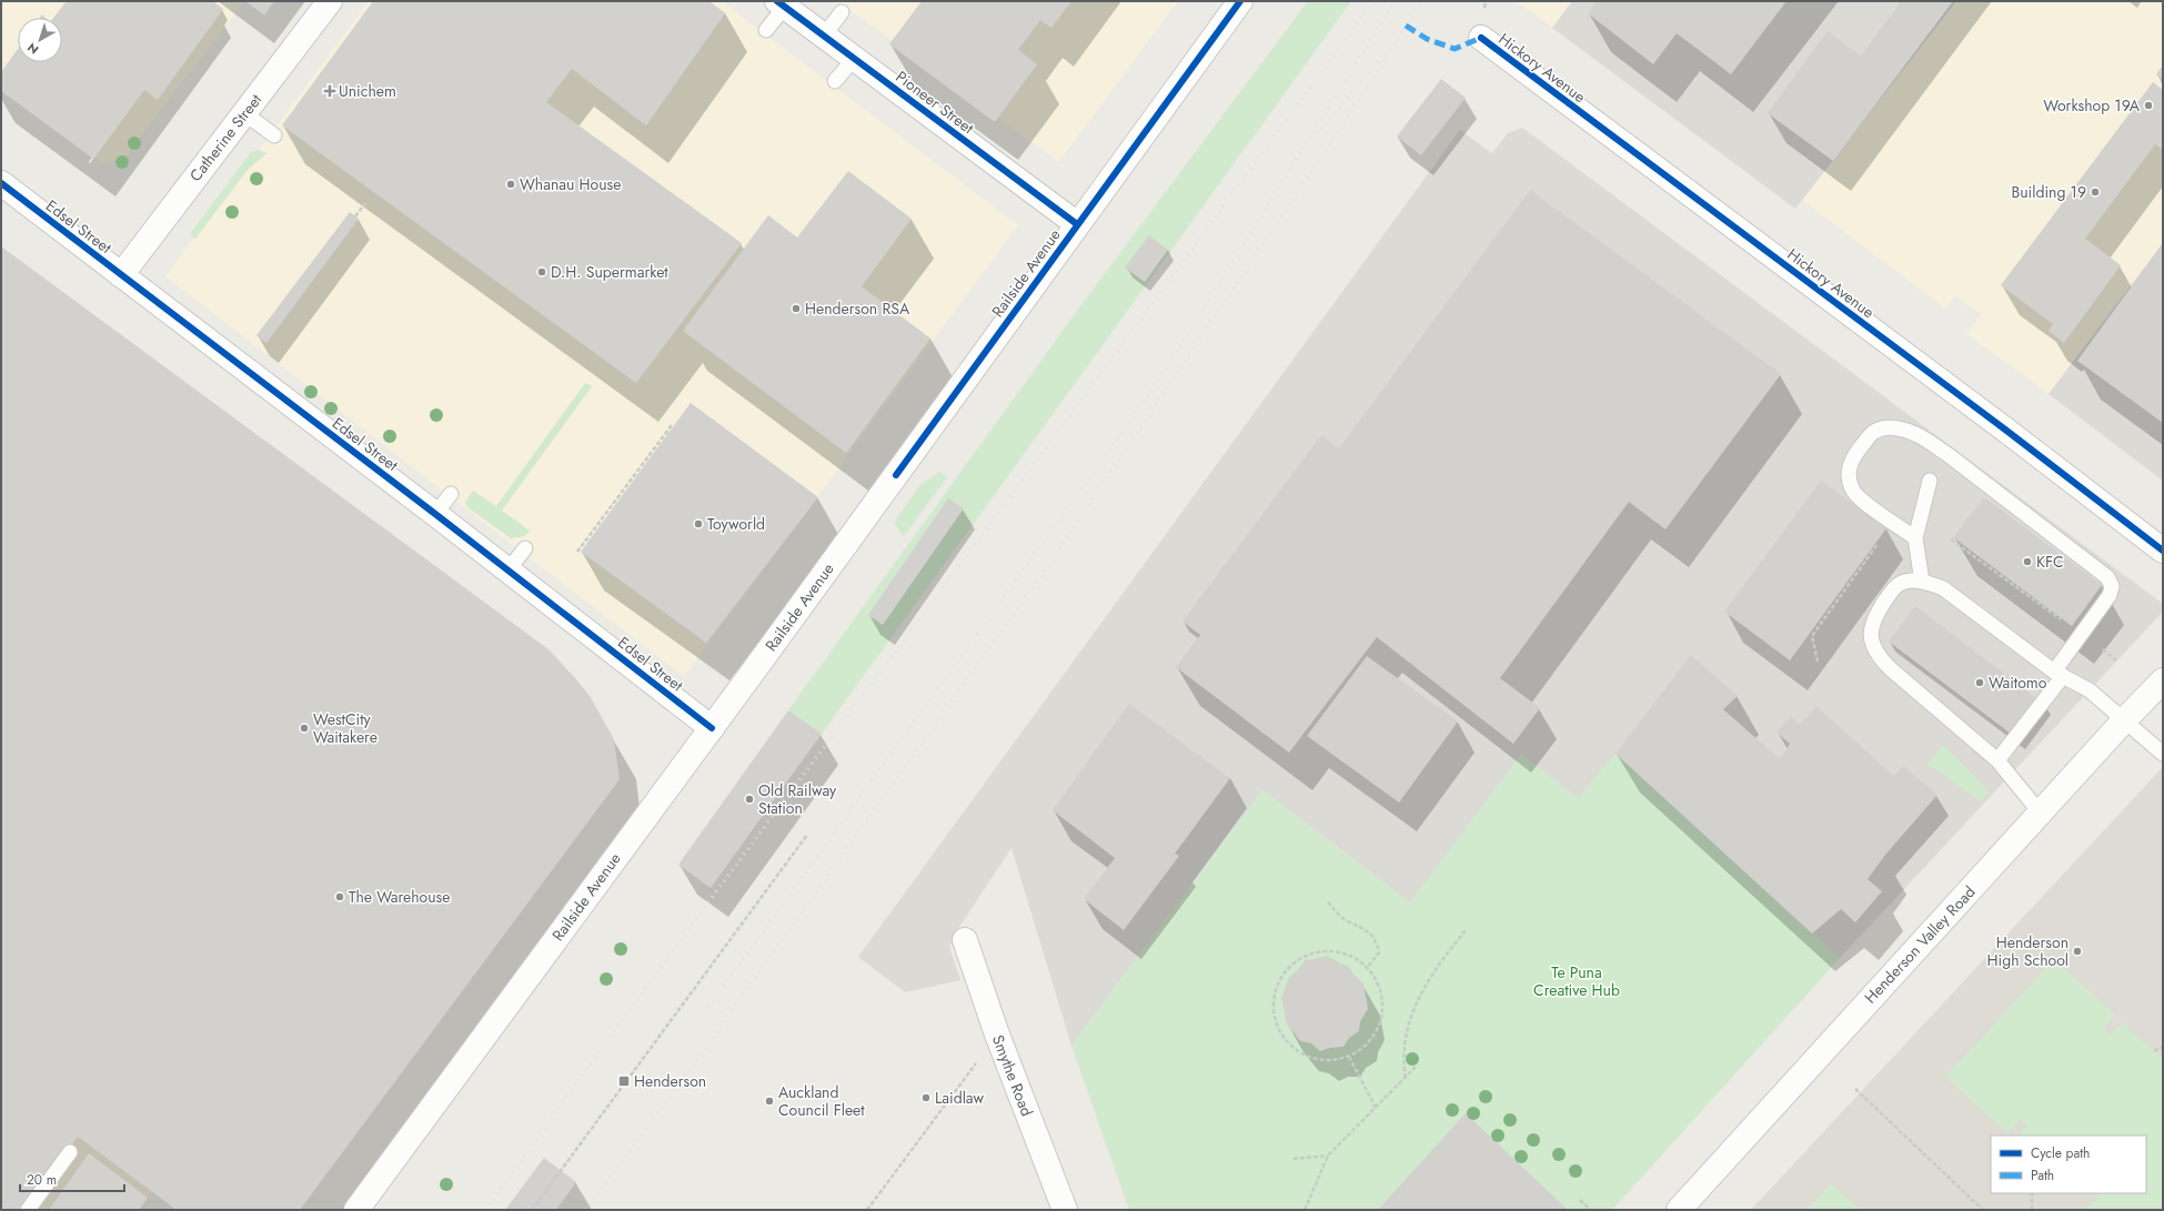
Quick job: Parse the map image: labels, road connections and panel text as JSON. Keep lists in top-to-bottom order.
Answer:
{
  "streets": {
    "street": [
      "Hickory Avenue",
      "Pioneer Street",
      "Catherine Street",
      "Edsel Street",
      "Railside Avenue",
      "Henderson Valley Road",
      "Smythe Road"
    ]
  },
  "crossings": [
    ["Pioneer Street", "Railside Avenue"],
    ["Catherine Street", "Edsel Street"],
    ["Edsel Street", "Railside Avenue"]
  ],
  "parks": ["Te Puna Creative Hub"],
  "places": {
    "health": ["Unichem"],
    "other": [
      "Workshop 19A",
      "Whanau House",
      "Building 19",
      "D.H. Supermarket",
      "Henderson RSA",
      "Toyworld",
      "KFC",
      "Waitomo",
      "WestCity Waitakere",
      "Old Railway Station",
      "The Warehouse",
      "Henderson High School",
      "Laidlaw",
      "Auckland Council Fleet"
    ],
    "transit": ["Henderson"]
  },
  "legend": ["Cycle path", "Path"],
  "scale_bar": "20 m",
  "north": "bottom left"
}
